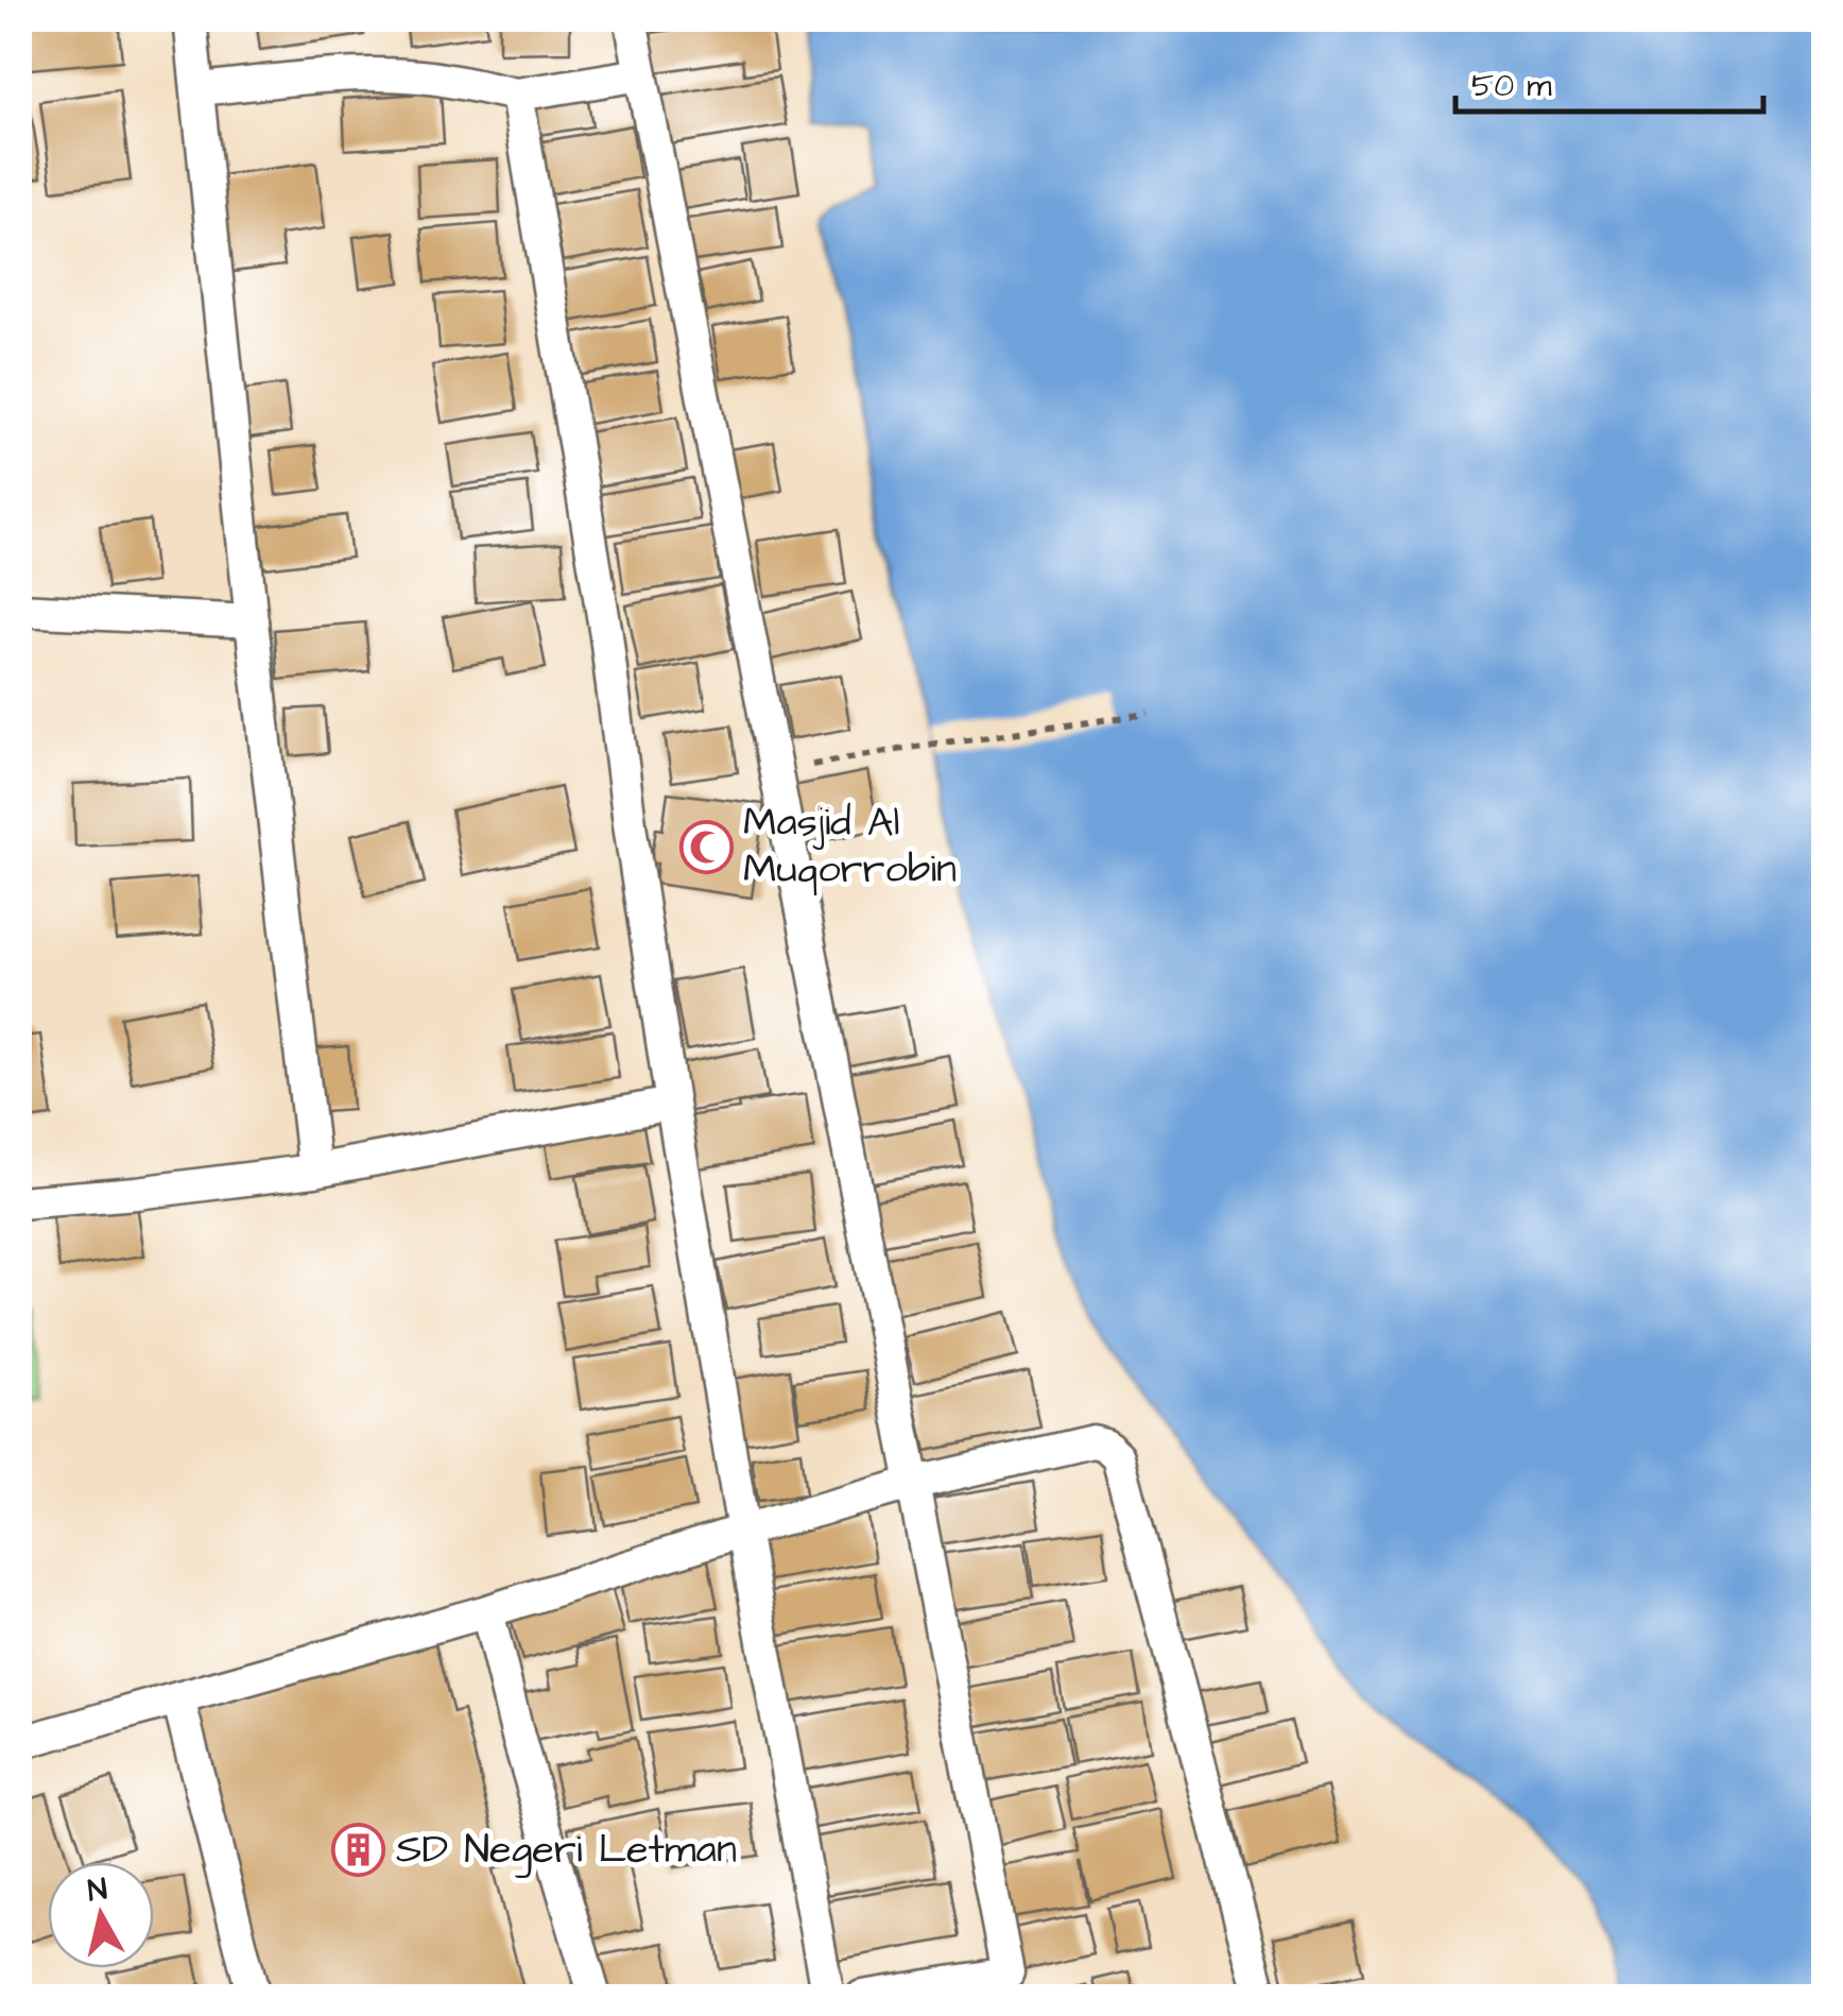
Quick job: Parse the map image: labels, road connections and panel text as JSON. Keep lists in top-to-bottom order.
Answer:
{
  "places": {
    "mosque": ["Masjid Al Muqorrobin"],
    "building": ["SD Negeri Letman"]
  },
  "scale_bar": "50 m",
  "north": "top"
}
